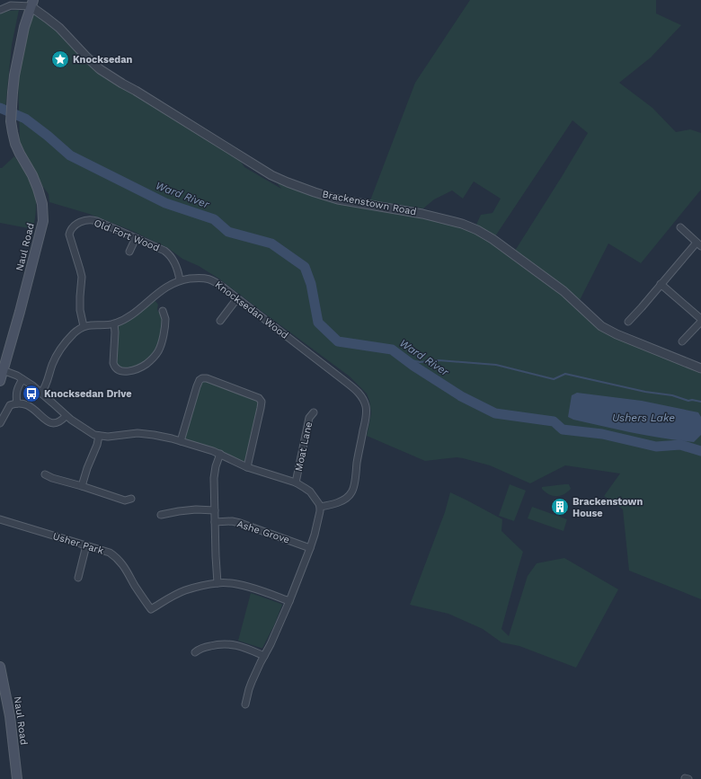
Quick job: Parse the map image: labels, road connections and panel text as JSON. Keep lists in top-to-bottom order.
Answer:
{
  "streets": {
    "main road": ["Naul Road"],
    "street": [
      "Brackenstown Road",
      "Old Fort Wood",
      "Knocksedan Wood",
      "Moat Lane",
      "Ashe Grove",
      "Usher Park"
    ]
  },
  "crossings": [
    ["Brackenstown Road", "Naul Road"],
    ["Old Fort Wood", "Knocksedan Wood"]
  ],
  "water": ["Ward River", "Ushers Lake"],
  "places": {
    "place": ["Knocksedan"],
    "bus stop": ["Knocksedan Drive"],
    "building": ["Brackenstown House"]
  }
}
